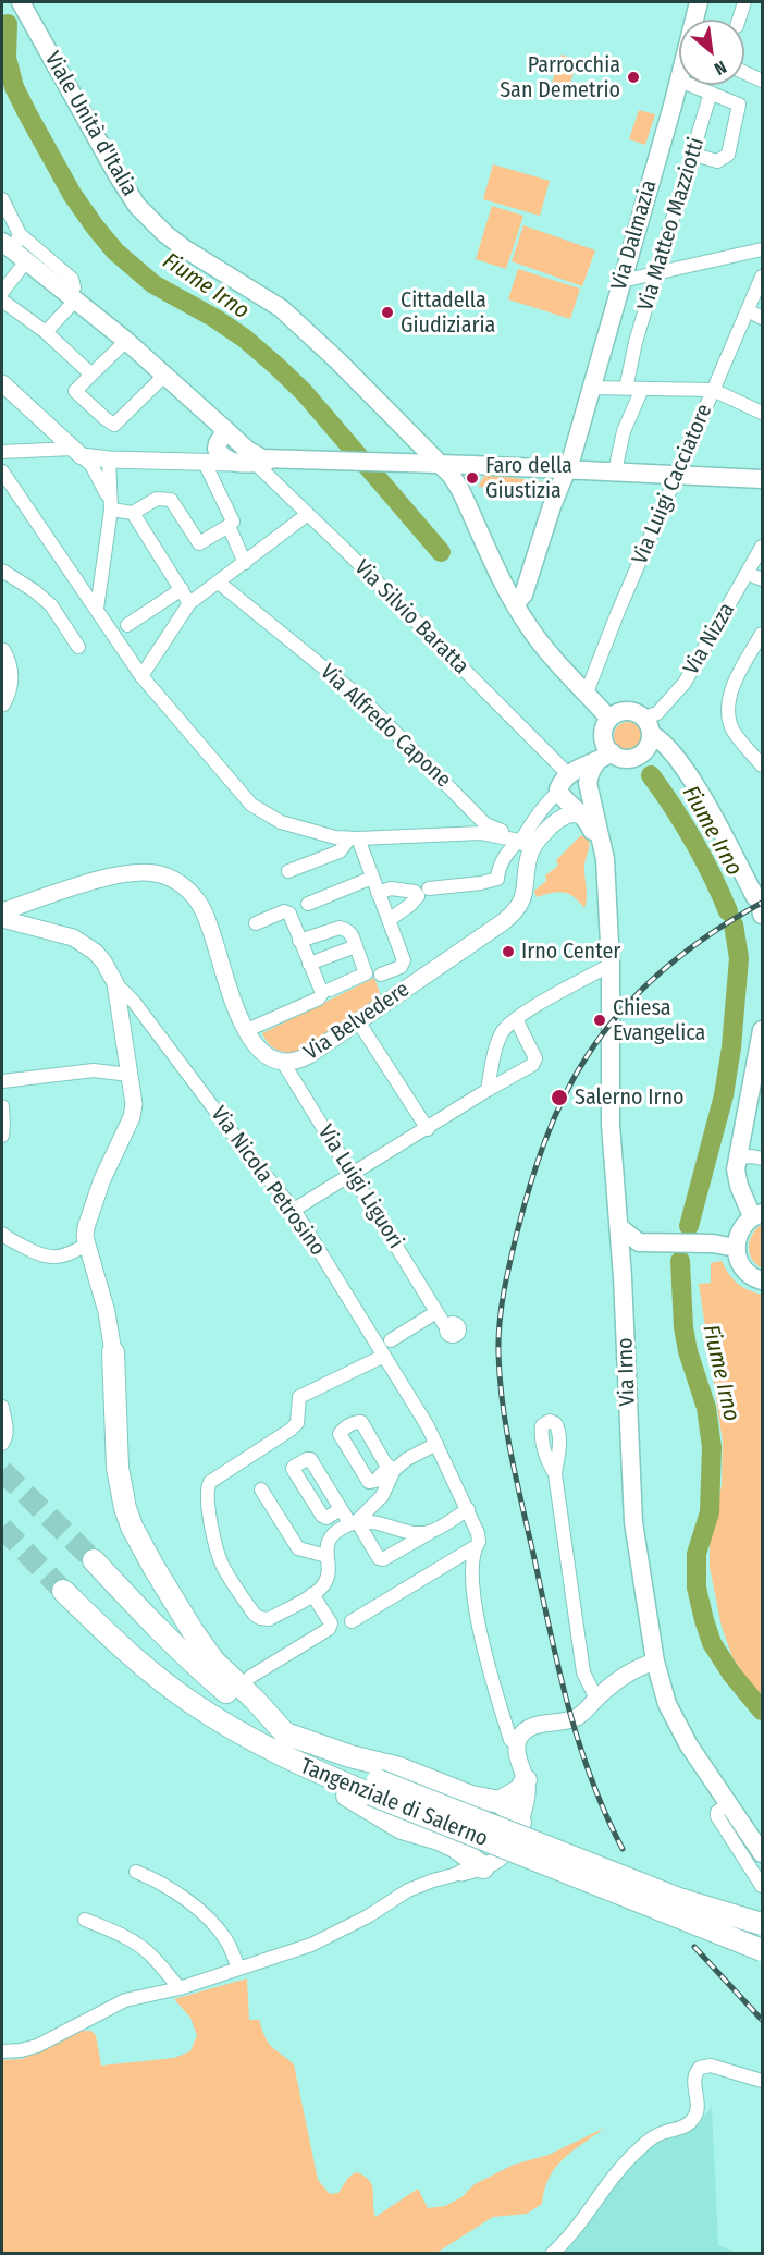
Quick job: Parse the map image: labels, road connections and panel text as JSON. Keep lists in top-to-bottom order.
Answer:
{
  "streets": {
    "highway": ["Tangenziale di Salerno"],
    "main road": [
      "Viale Unità d'Italia",
      "Via Dalmazia",
      "Via Silvio Baratta",
      "Via Irno"
    ],
    "street": [
      "Via Matteo Mazziotti",
      "Via Luigi Cacciatore",
      "Via Nizza",
      "Via Alfredo Capone",
      "Via Belvedere",
      "Via Nicola Petrosino",
      "Via Luigi Liguori"
    ]
  },
  "crossings": [
    ["Viale Unità d'Italia", "Via Dalmazia"],
    ["Viale Unità d'Italia", "Via Luigi Cacciatore"],
    ["Via Silvio Baratta", "Via Irno"],
    ["Via Alfredo Capone", "Via Belvedere"],
    ["Via Belvedere", "Via Luigi Liguori"],
    ["Via Belvedere", "Via Irno"]
  ],
  "water": ["Fiume Irno"],
  "places": [
    "Parrocchia San Demetrio",
    "Cittadella Giudiziaria",
    "Faro della Giustizia",
    "Irno Center",
    "Chiesa Evangelica",
    "Salerno Irno"
  ],
  "north": "bottom right"
}
